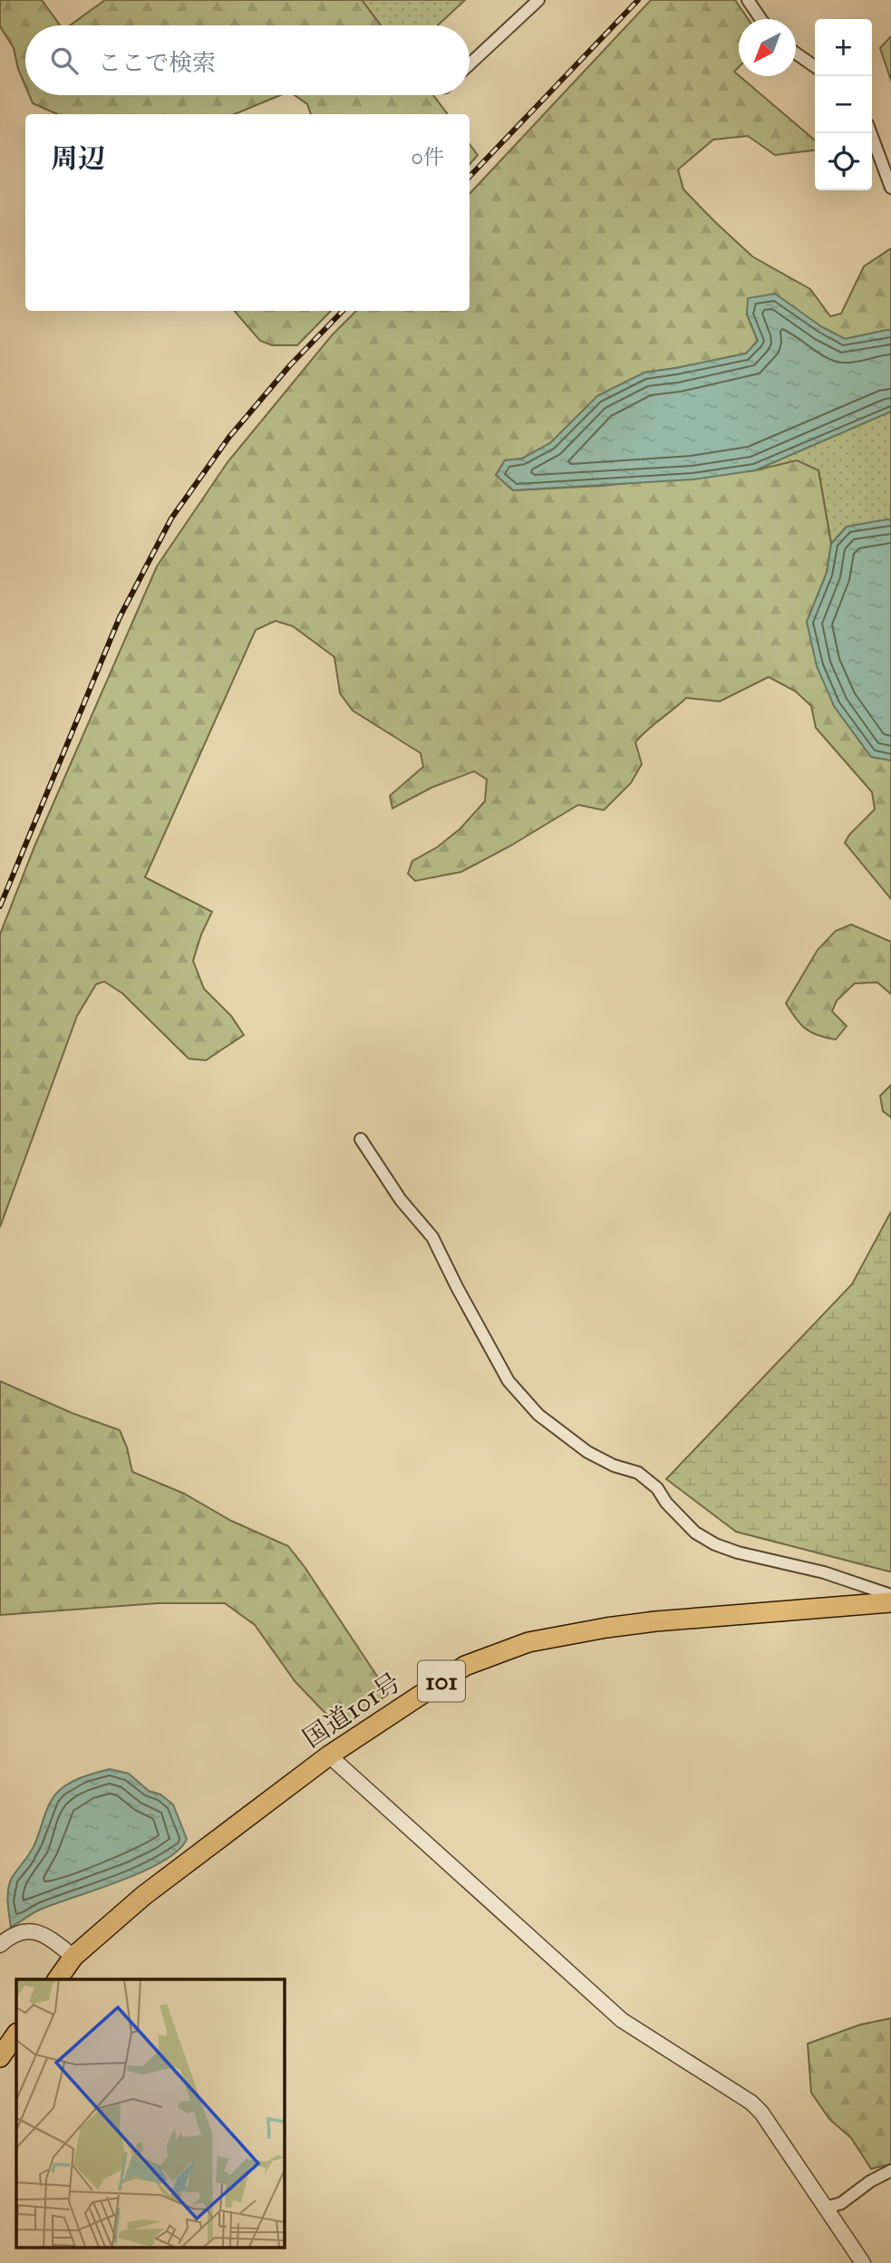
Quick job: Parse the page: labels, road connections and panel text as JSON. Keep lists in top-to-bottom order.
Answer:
{
  "streets": {
    "highway": ["101", "国道101号"]
  },
  "north": "bottom left",
  "page": {
    "map_buttons": ["+", "−"],
    "search": "ここで検索",
    "heading": ["周辺", "0件"]
  }
}
